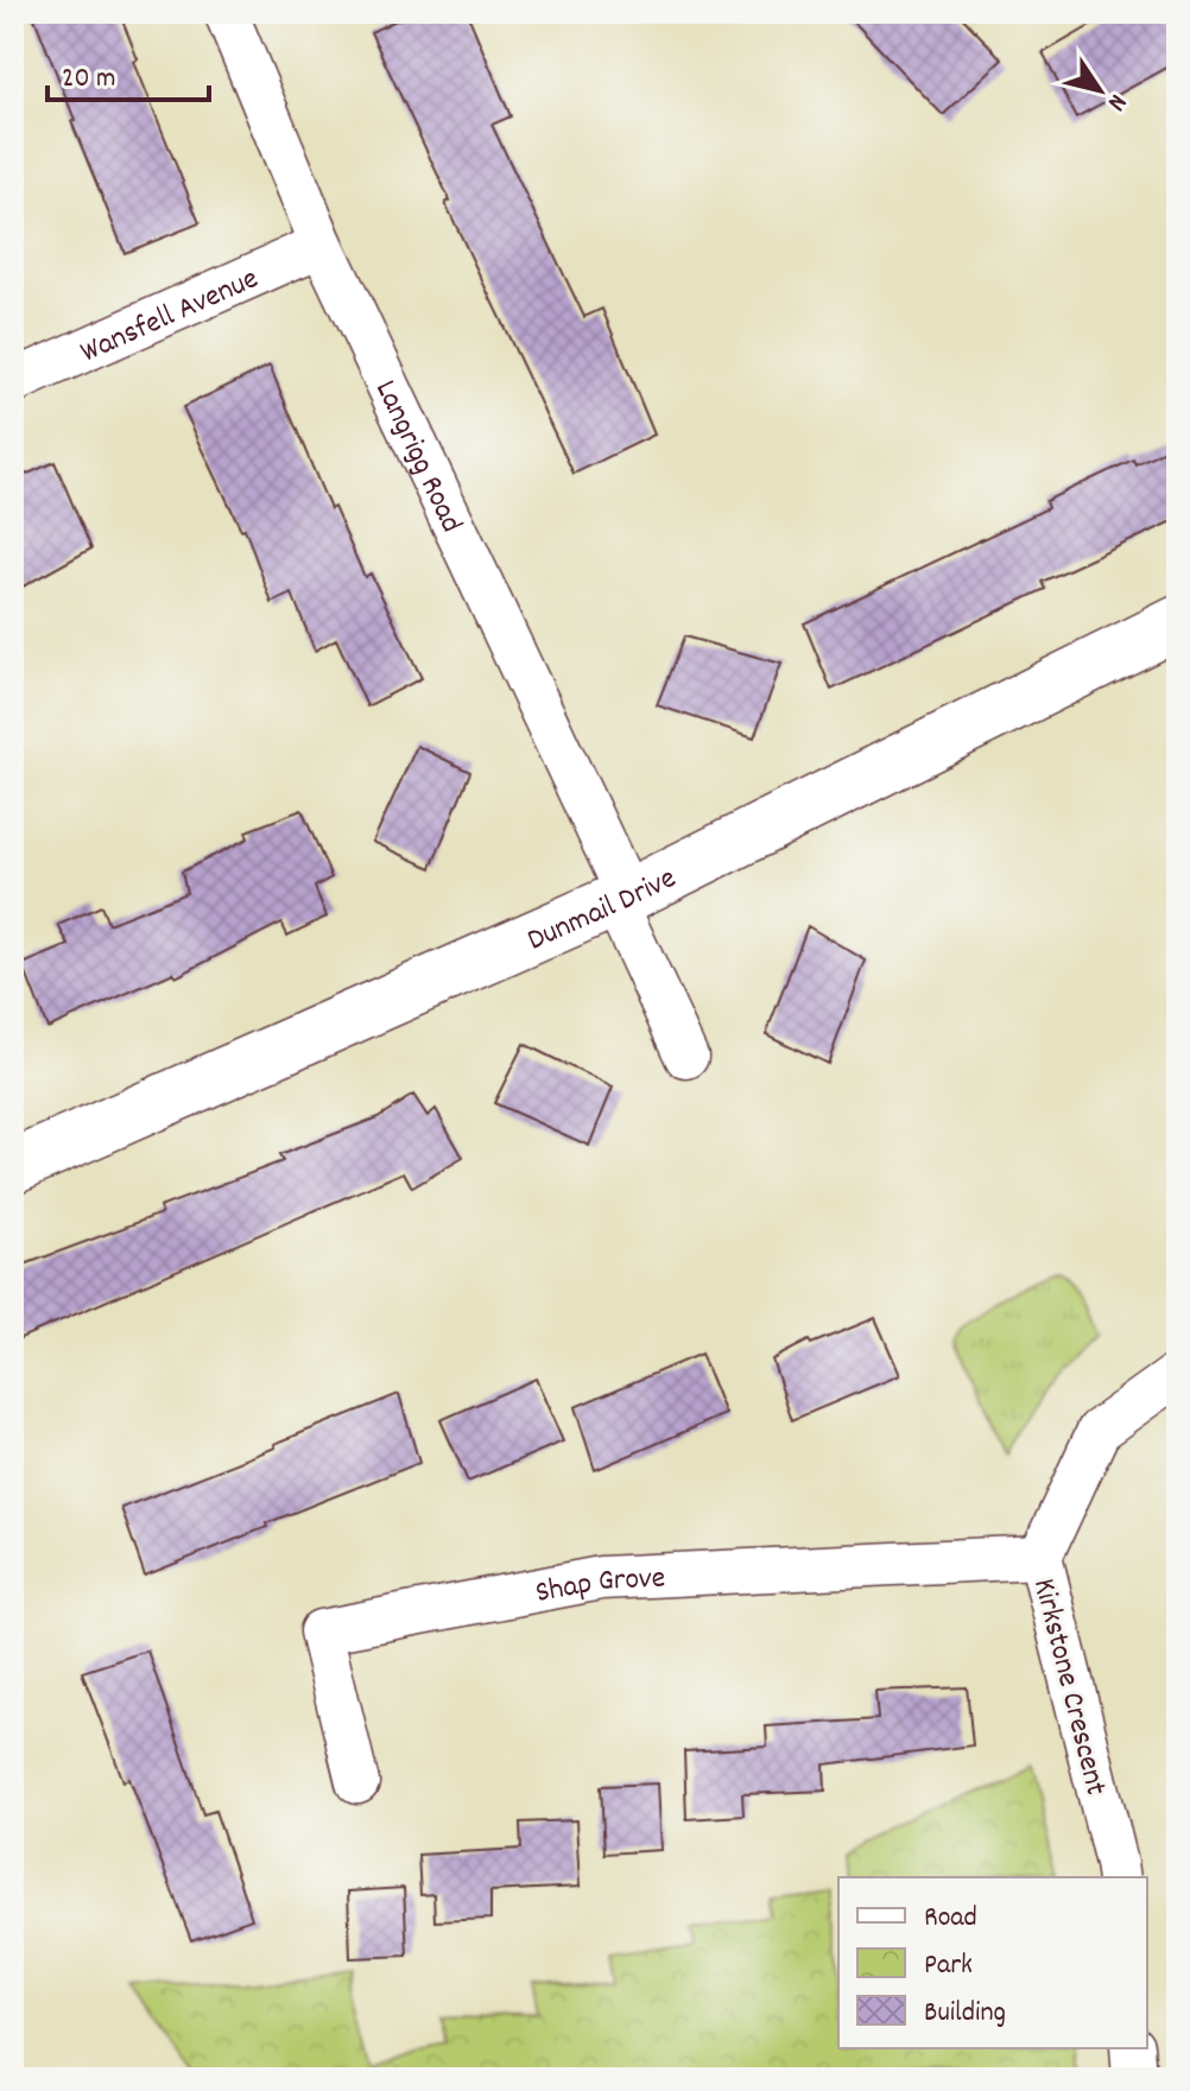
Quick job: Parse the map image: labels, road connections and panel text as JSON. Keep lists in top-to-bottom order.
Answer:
{
  "streets": {
    "street": [
      "Wansfell Avenue",
      "Langrigg Road",
      "Dunmail Drive",
      "Shap Grove",
      "Kirkstone Crescent"
    ]
  },
  "crossings": [
    ["Wansfell Avenue", "Langrigg Road"],
    ["Langrigg Road", "Dunmail Drive"],
    ["Shap Grove", "Kirkstone Crescent"]
  ],
  "legend": ["Road", "Park", "Building"],
  "scale_bar": "20 m",
  "north": "bottom right"
}
